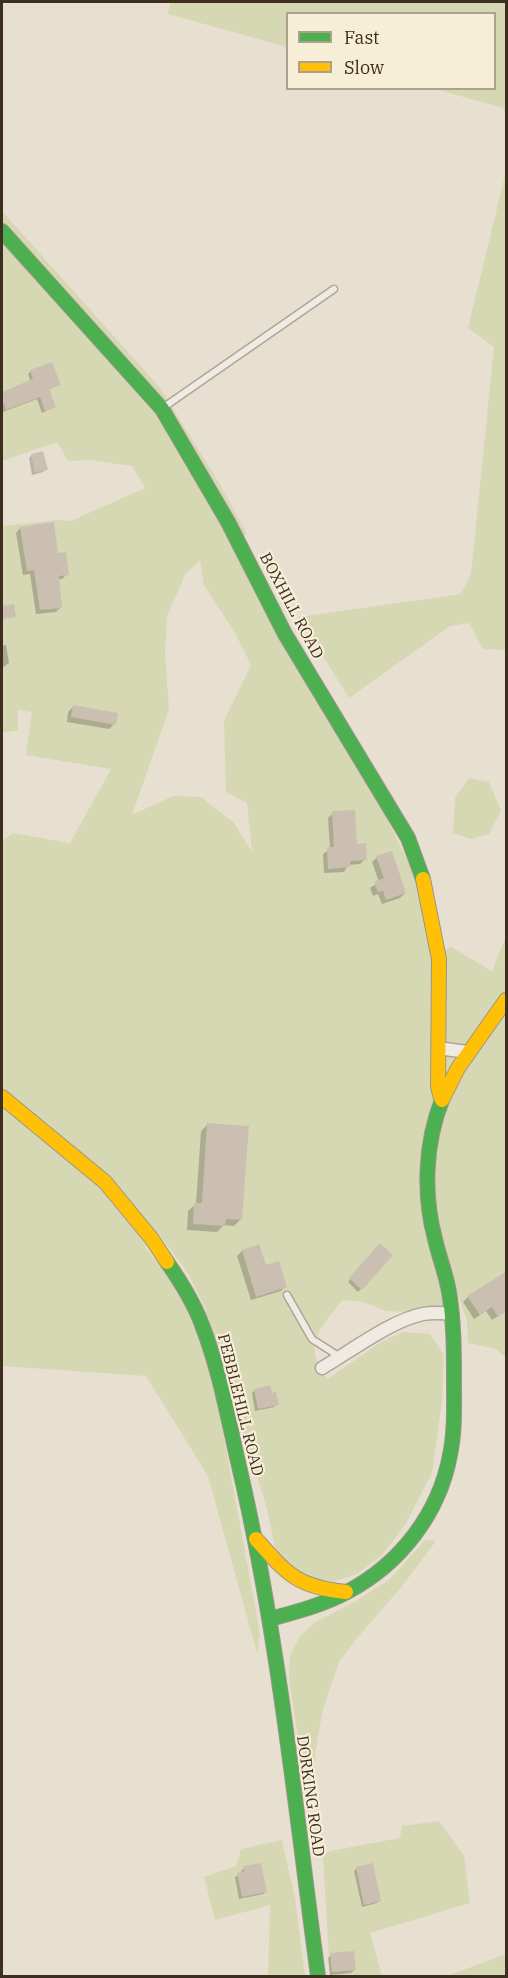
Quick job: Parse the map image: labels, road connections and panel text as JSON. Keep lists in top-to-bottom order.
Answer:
{
  "streets": {
    "main road": ["BOXHILL ROAD", "PEBBLEHILL ROAD", "DORKING ROAD"]
  },
  "crossings": [
    ["PEBBLEHILL ROAD", "DORKING ROAD"]
  ],
  "legend": ["Fast", "Slow"]
}
